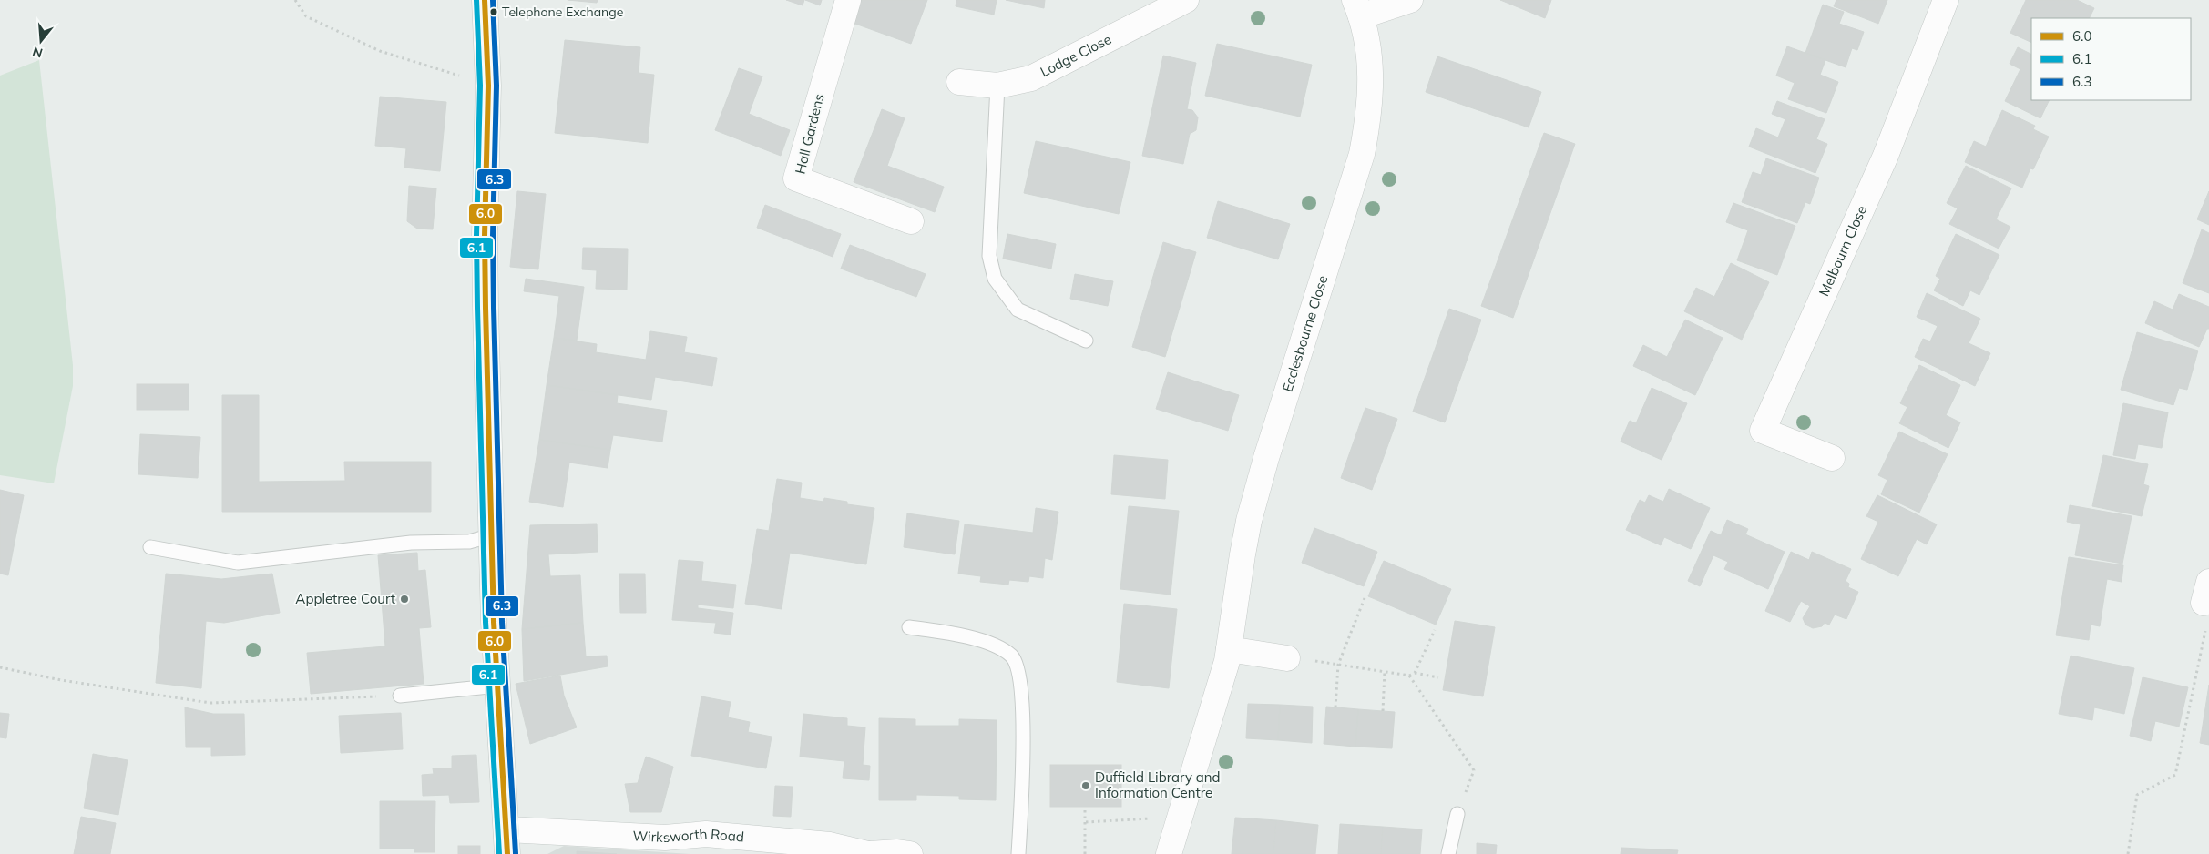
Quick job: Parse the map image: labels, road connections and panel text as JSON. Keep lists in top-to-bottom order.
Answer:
{
  "streets": {
    "street": [
      "Lodge Close",
      "Hall Gardens",
      "Melbourn Close",
      "Ecclesbourne Close",
      "Wirksworth Road"
    ]
  },
  "places": ["Telephone Exchange", "Appletree Court", "Duffield Library and Information Centre"],
  "lines": ["transit line 6.0", "transit line 6.1", "transit line 6.3"],
  "legend": ["6.0", "6.1", "6.3"],
  "north": "bottom"
}
